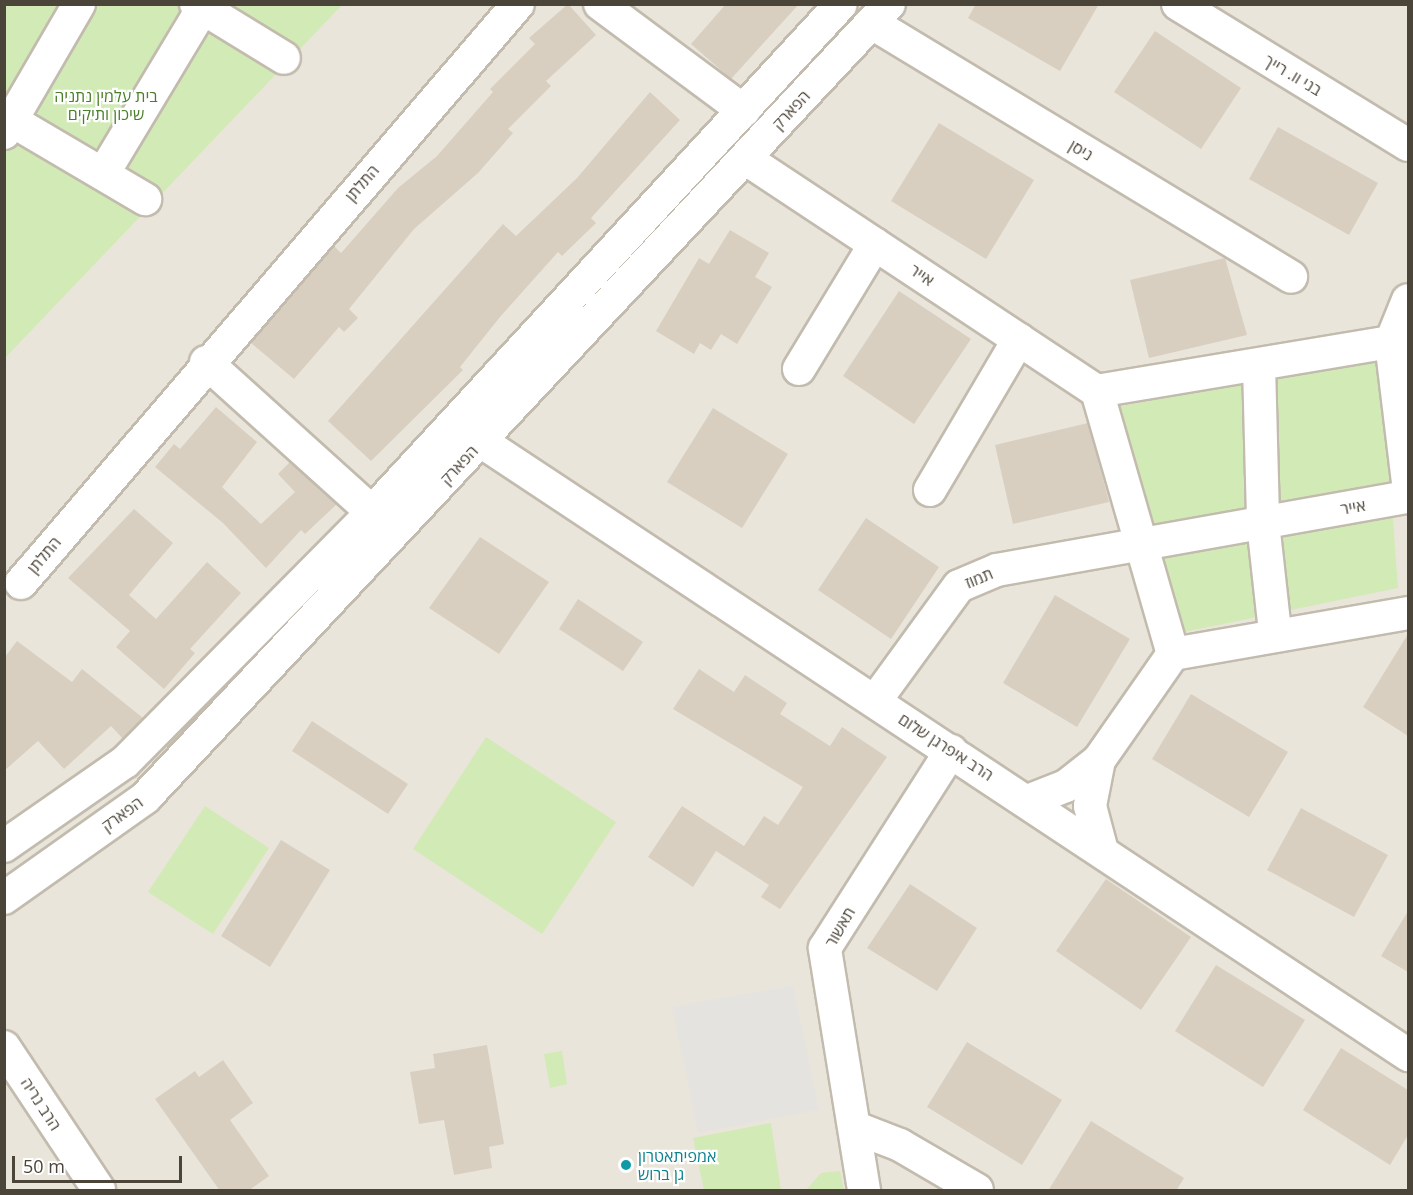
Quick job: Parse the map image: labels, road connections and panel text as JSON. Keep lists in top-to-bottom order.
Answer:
{
  "streets": {
    "street": [
      "בני וו. רייך",
      "הפארק",
      "ניסן",
      "התלתן",
      "אייר",
      "תמוז",
      "הרב איפרגן שלום",
      "תאשור",
      "הרב נריה"
    ]
  },
  "crossings": [
    ["הפארק", "ניסן"],
    ["הפארק", "אייר"],
    ["הפארק", "הרב איפרגן שלום"],
    ["אייר", "תמוז"],
    ["תמוז", "הרב איפרגן שלום"],
    ["הרב איפרגן שלום", "תאשור"]
  ],
  "parks": ["בית עלמין נתניה שיכון ותיקים"],
  "places": ["אמפיתאטרון גן ברוש"],
  "scale_bar": "50 m"
}
